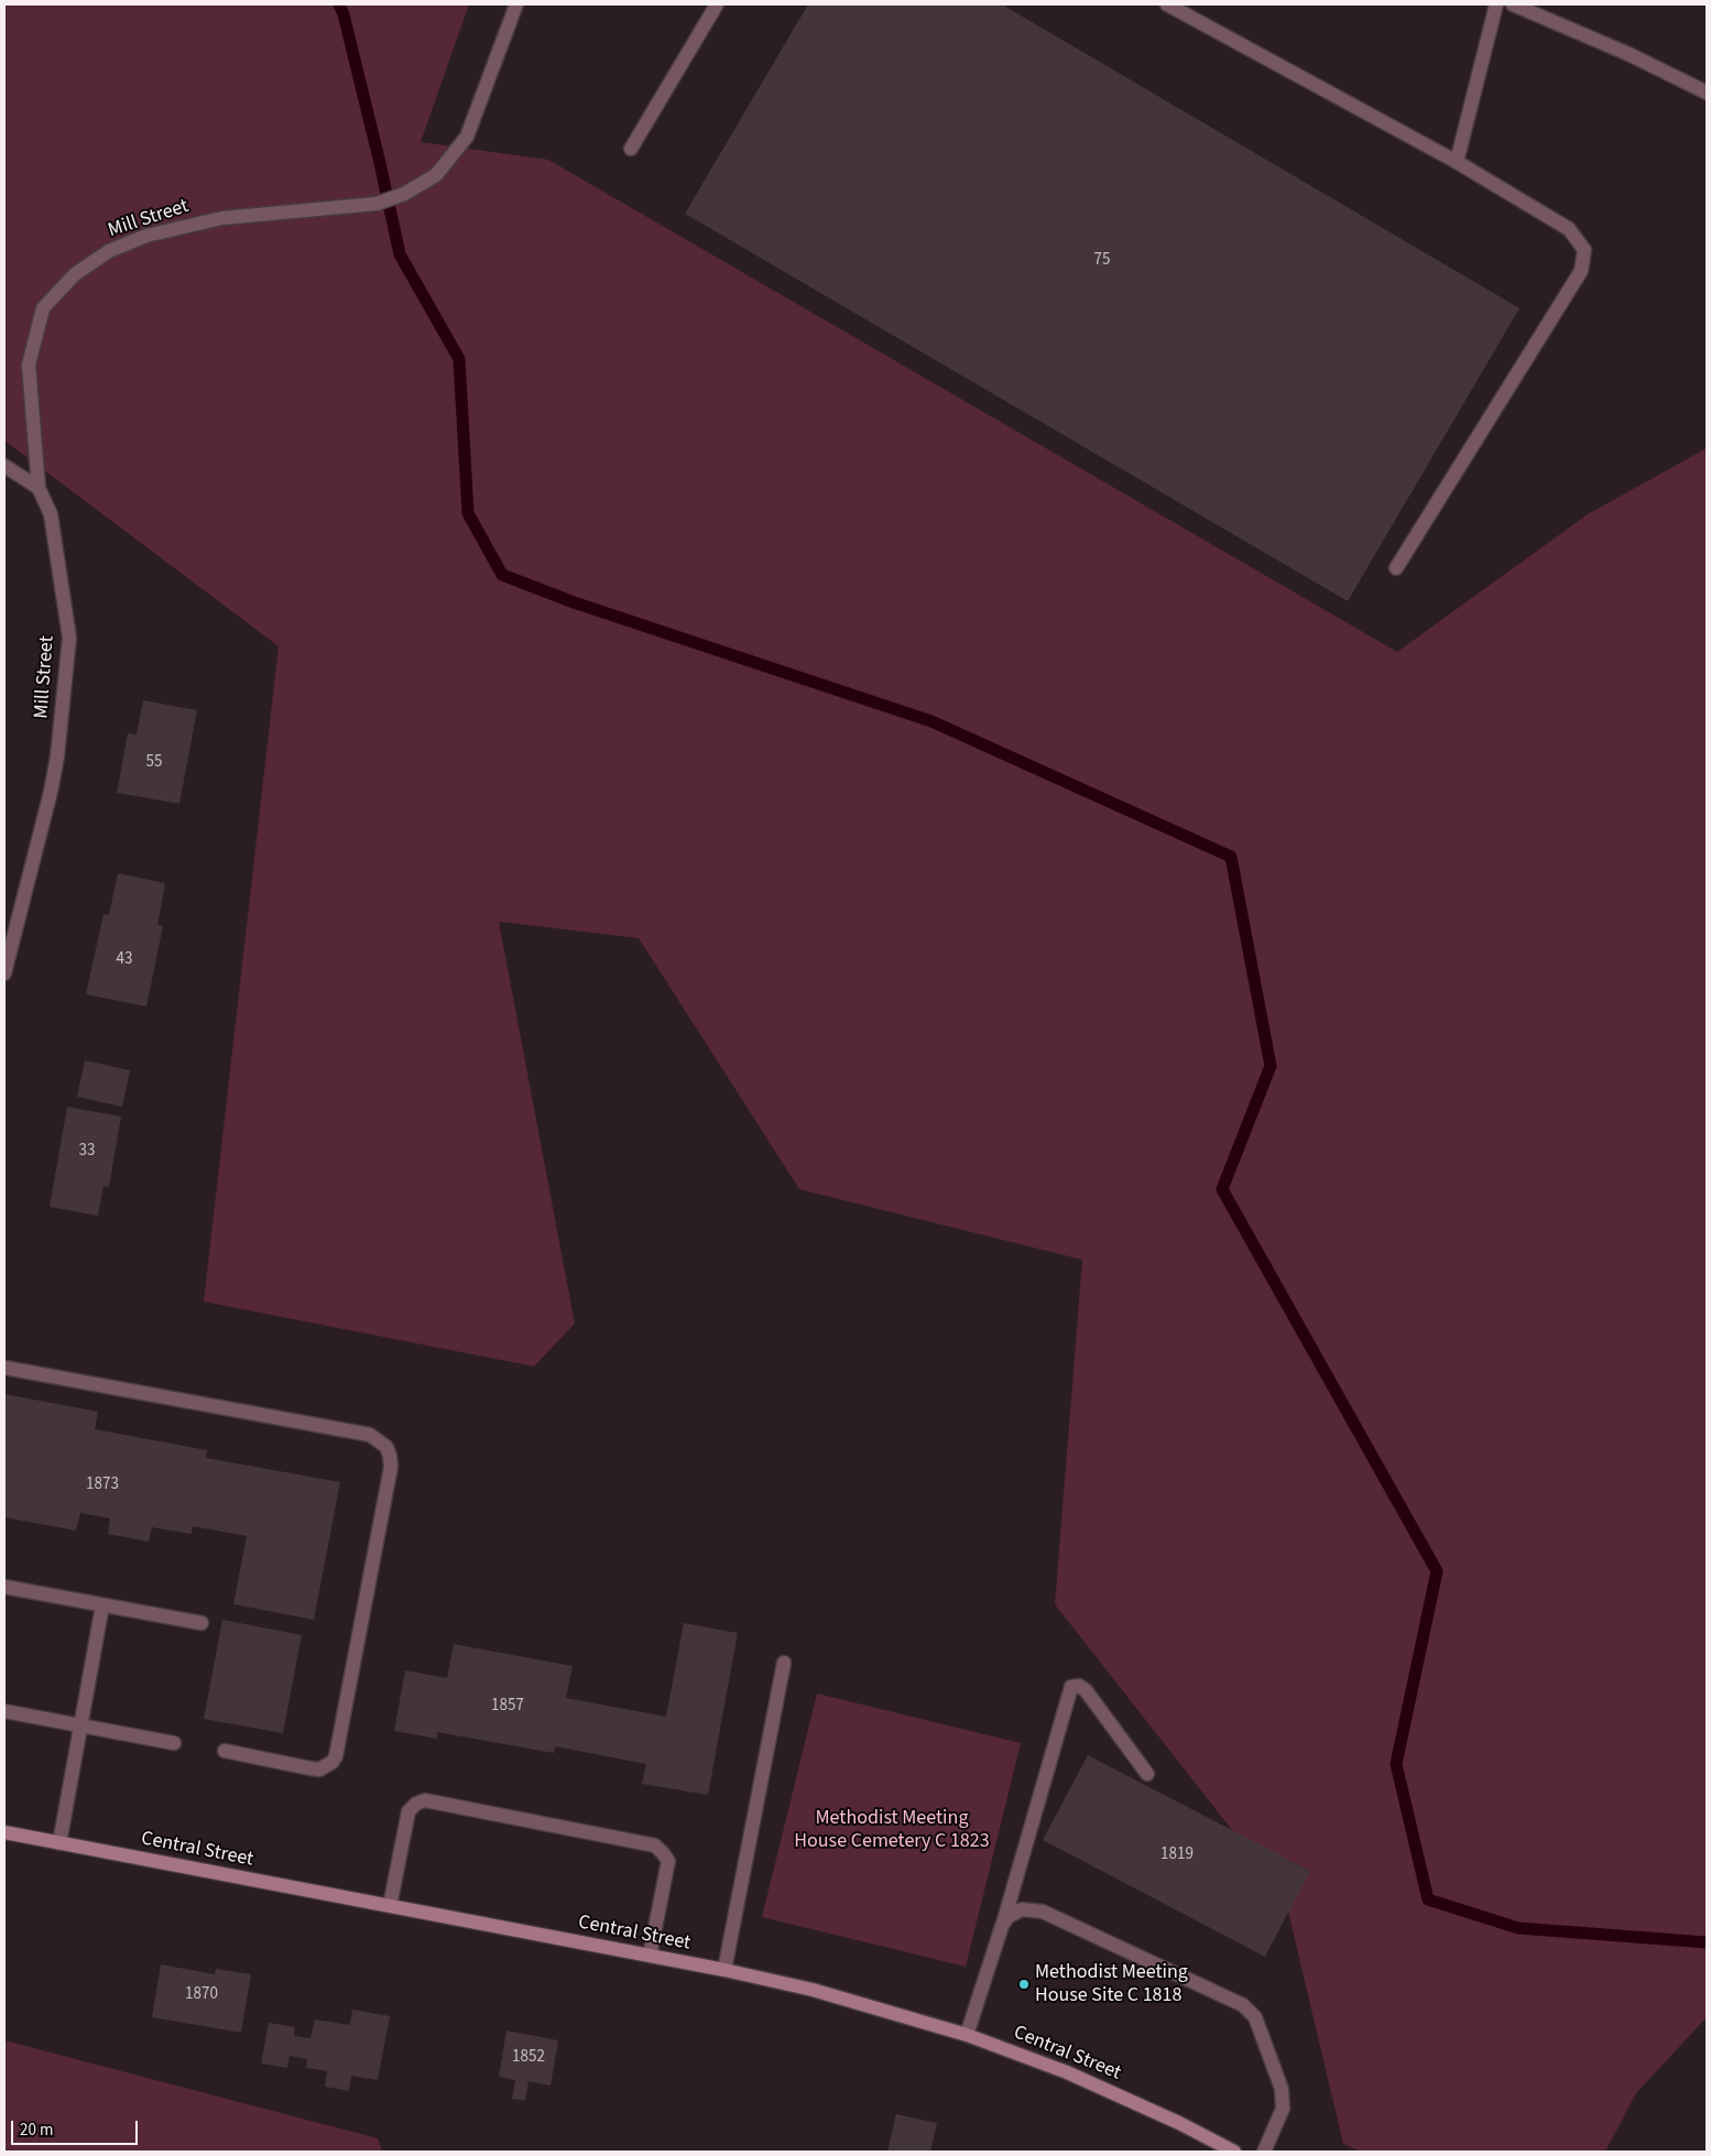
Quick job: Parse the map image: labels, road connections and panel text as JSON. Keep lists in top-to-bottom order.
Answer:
{
  "streets": {
    "main road": ["Central Street"],
    "street": ["Mill Street"]
  },
  "parks": ["Methodist Meeting House Cemetery C 1823"],
  "places": ["Methodist Meeting House Site C 1818"],
  "house_numbers": [
    "75",
    "55",
    "43",
    "33",
    "1873",
    "1857",
    "1819",
    "1870",
    "1852"
  ],
  "scale_bar": "20 m"
}
